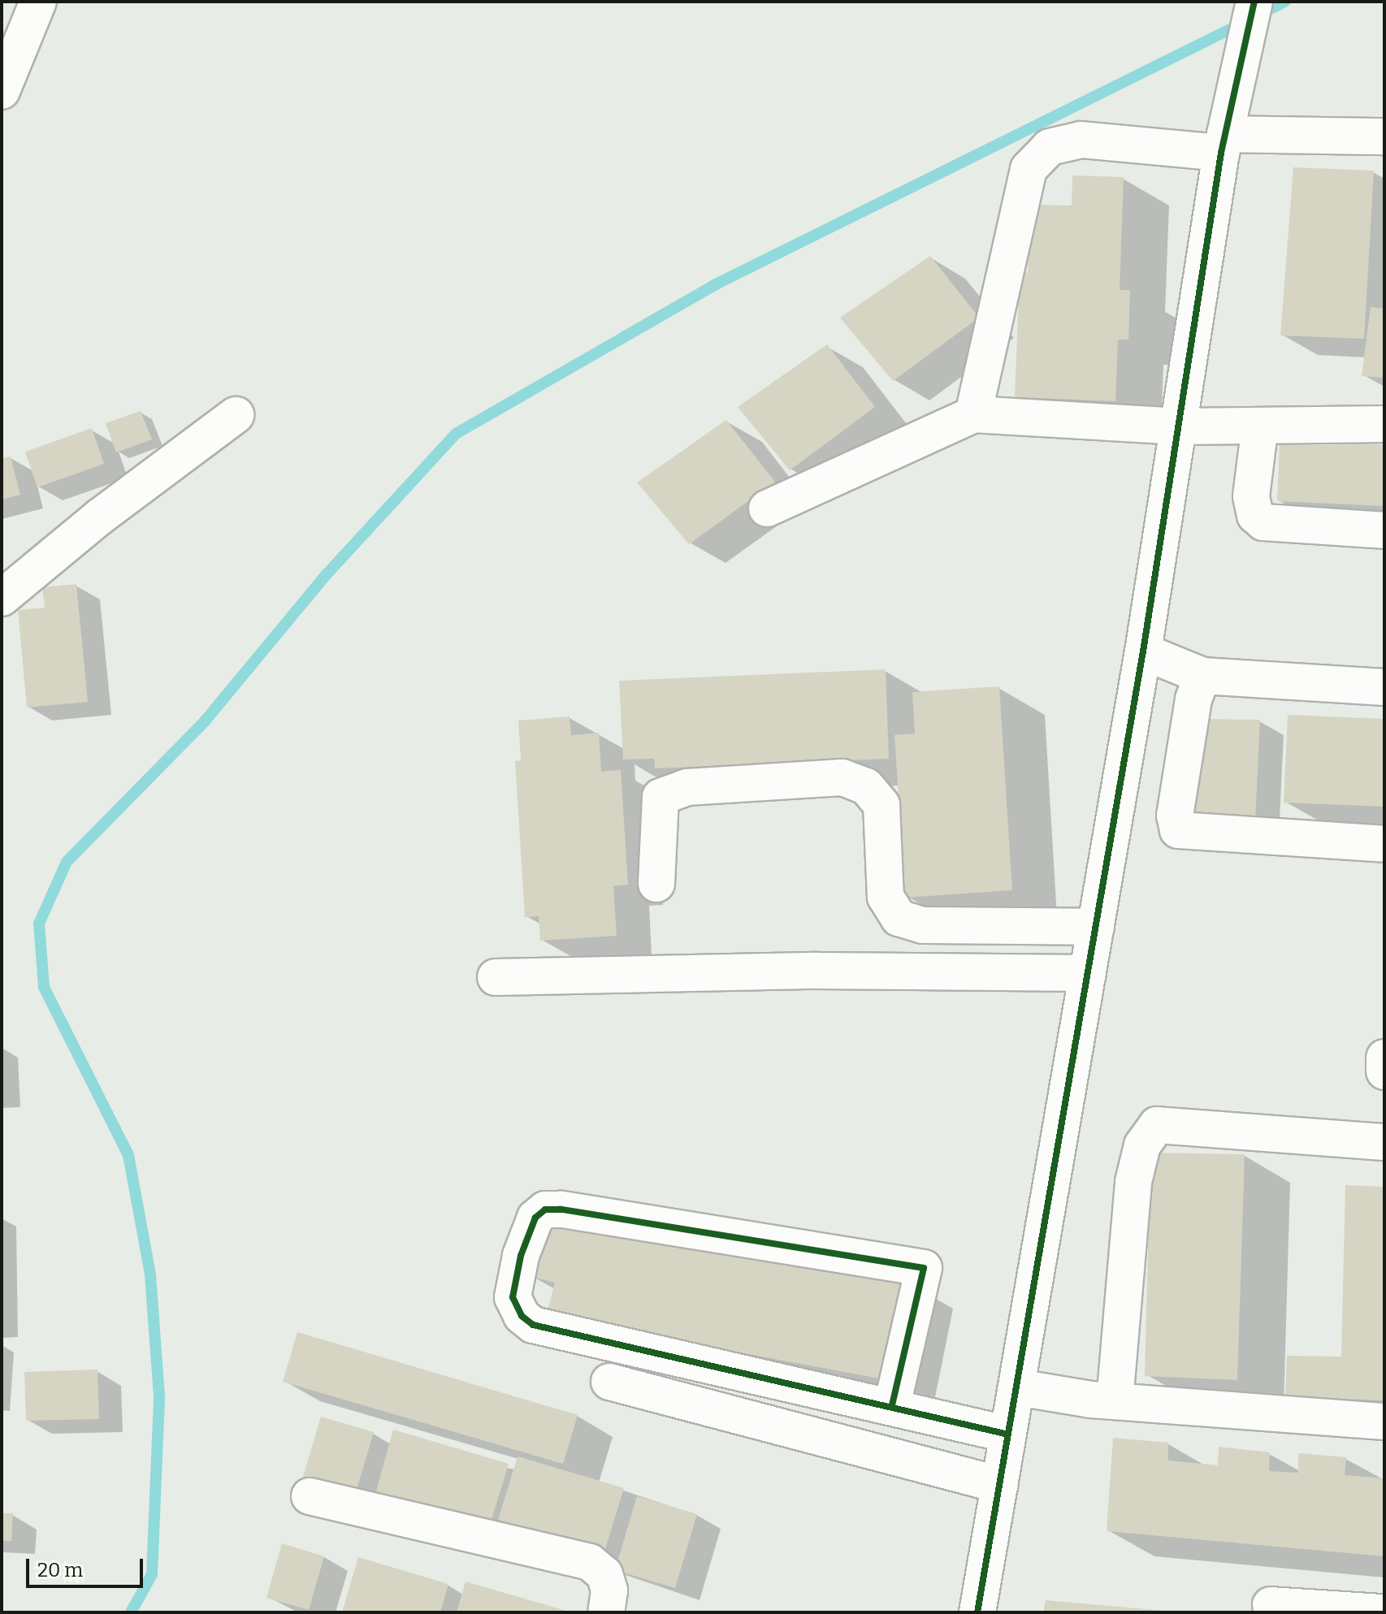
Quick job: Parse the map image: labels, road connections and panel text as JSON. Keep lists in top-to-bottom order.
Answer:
{
  "scale_bar": "20 m"
}
